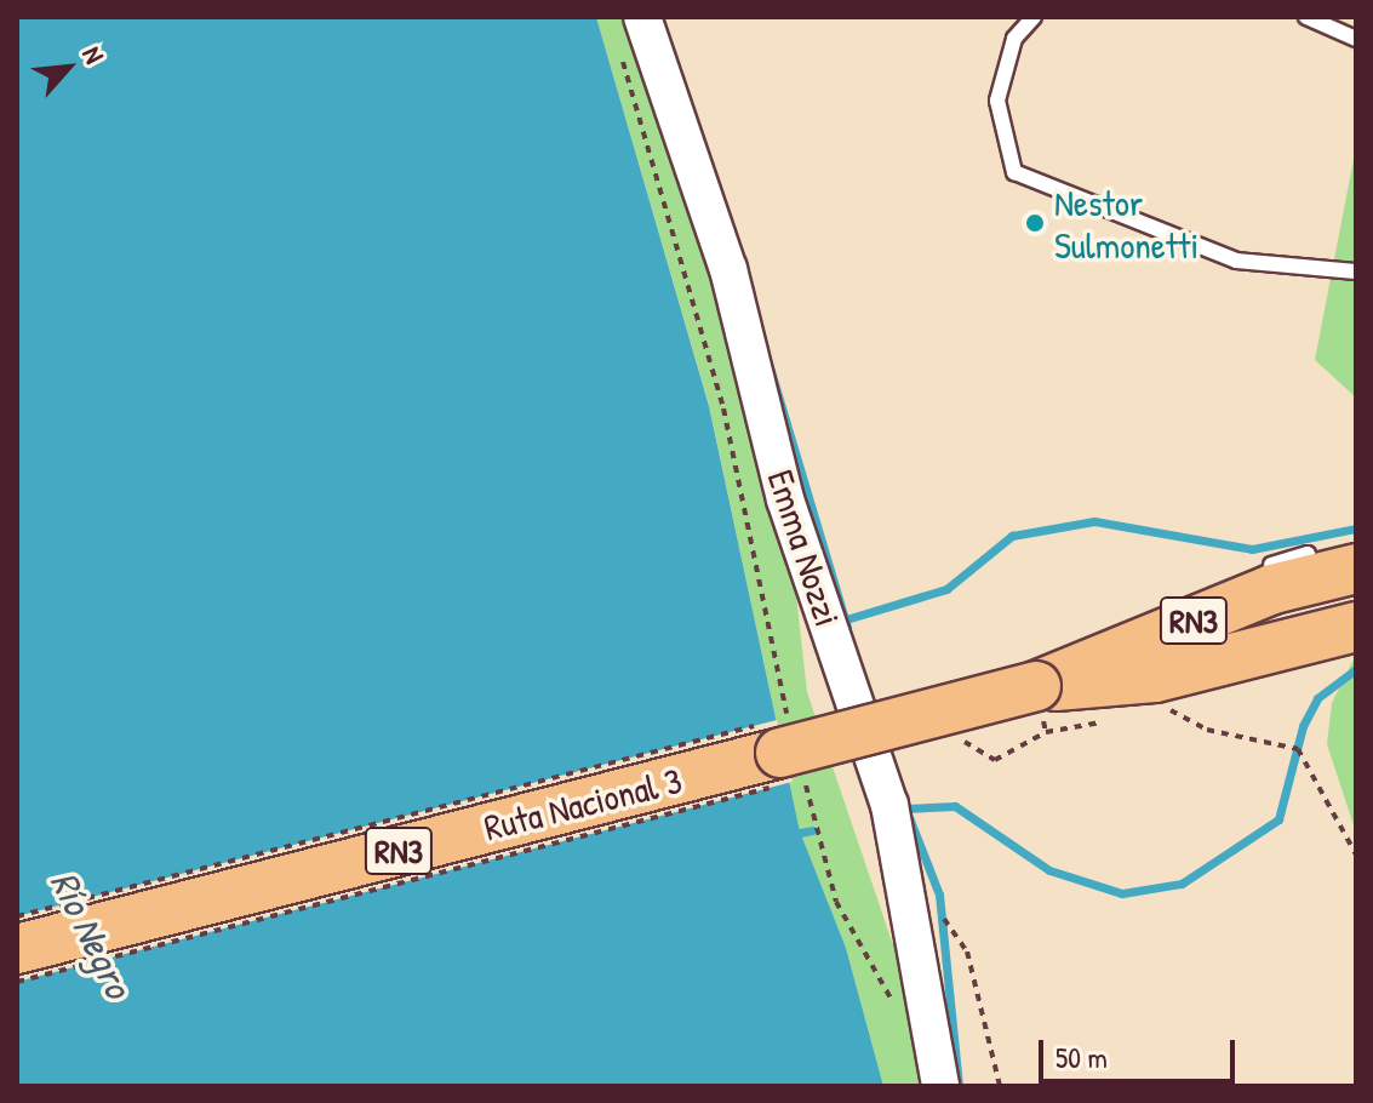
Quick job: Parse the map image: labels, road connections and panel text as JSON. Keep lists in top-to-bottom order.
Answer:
{
  "streets": {
    "highway": ["RN3", "Ruta Nacional 3"],
    "street": ["Emma Nozzi"]
  },
  "crossings": [
    ["RN3", "Ruta Nacional 3"]
  ],
  "water": ["Río Negro"],
  "places": ["Nestor Sulmonetti"],
  "scale_bar": "50 m",
  "north": "top right"
}
